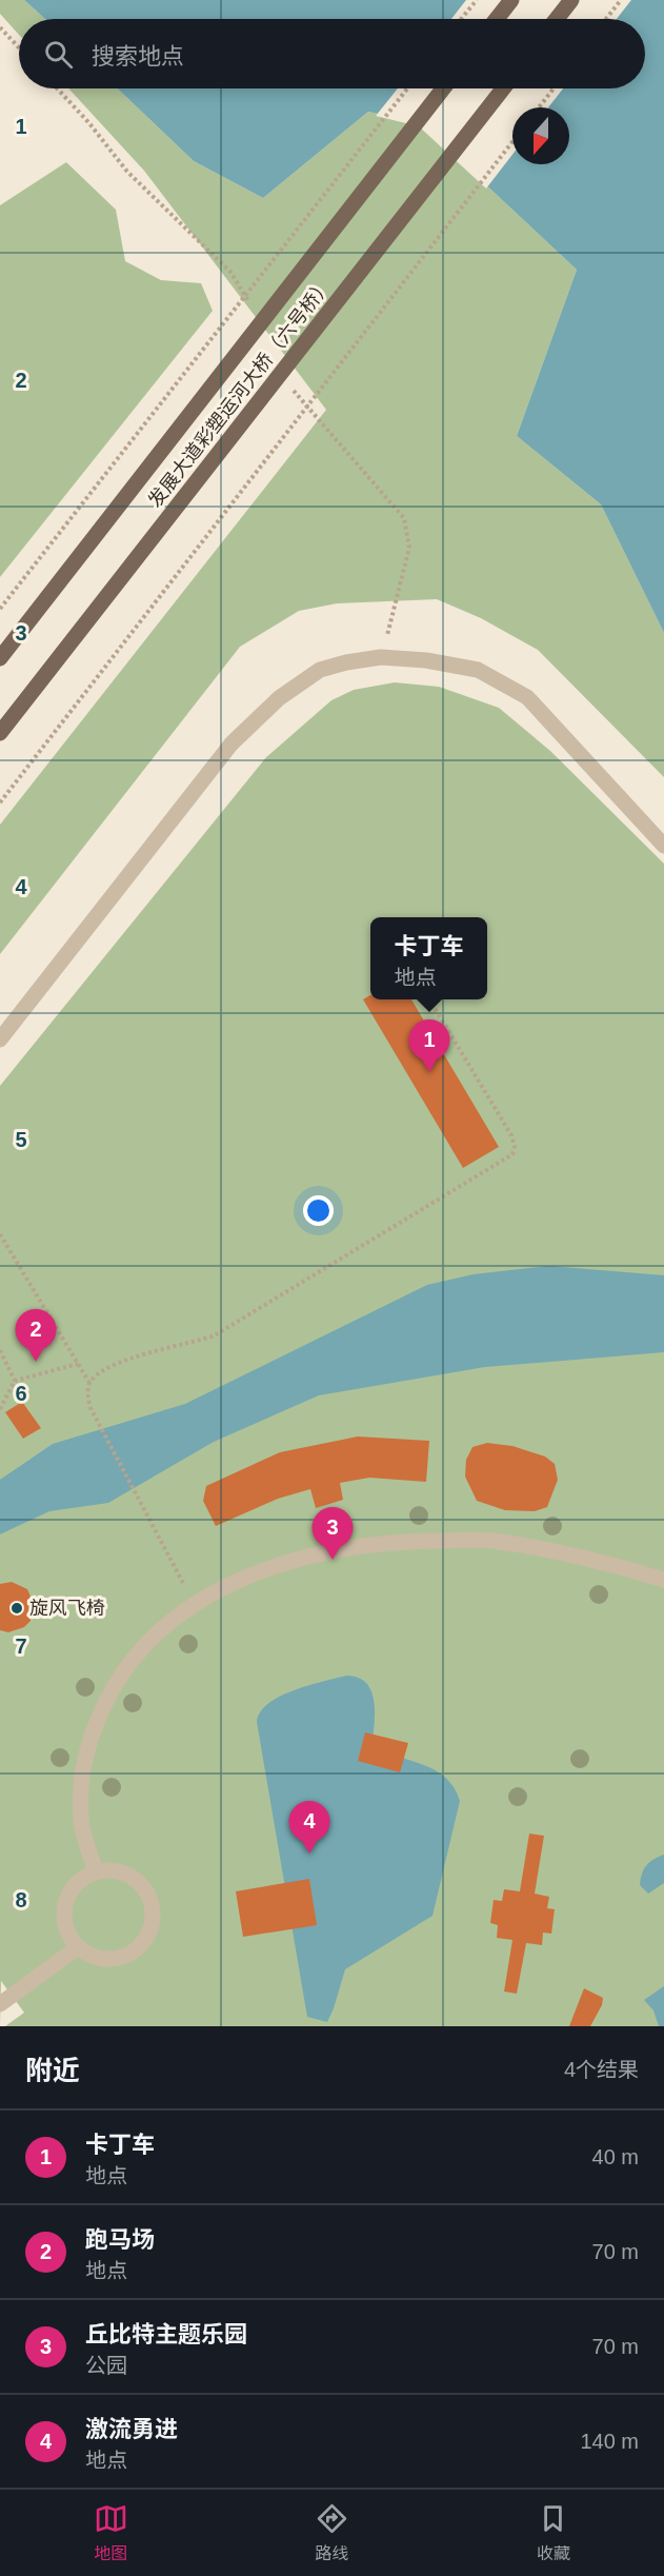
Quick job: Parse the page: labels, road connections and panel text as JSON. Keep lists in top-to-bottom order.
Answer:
{
  "streets": {
    "main road": ["发展大道彩塑运河大桥（六号桥）"]
  },
  "places": ["旋风飞椅"],
  "north": "bottom",
  "page": {
    "search": "搜索地点",
    "popup": ["卡丁车", "地点"],
    "pins": [
      "1",
      "2",
      "3",
      "4"
    ],
    "heading": ["附近", "4个结果"],
    "list": [
      {
        "mark": "1",
        "name": "卡丁车",
        "note": "地点",
        "value": "40 m"
      },
      {
        "mark": "2",
        "name": "跑马场",
        "note": "地点",
        "value": "70 m"
      },
      {
        "mark": "3",
        "name": "丘比特主题乐园",
        "note": "公园",
        "value": "70 m"
      },
      {
        "mark": "4",
        "name": "激流勇进",
        "note": "地点",
        "value": "140 m"
      }
    ],
    "nav": ["地图", "路线", "收藏"]
  },
  "grid": {
    "rows": [
      "1",
      "2",
      "3",
      "4",
      "5",
      "6",
      "7",
      "8"
    ]
  }
}
